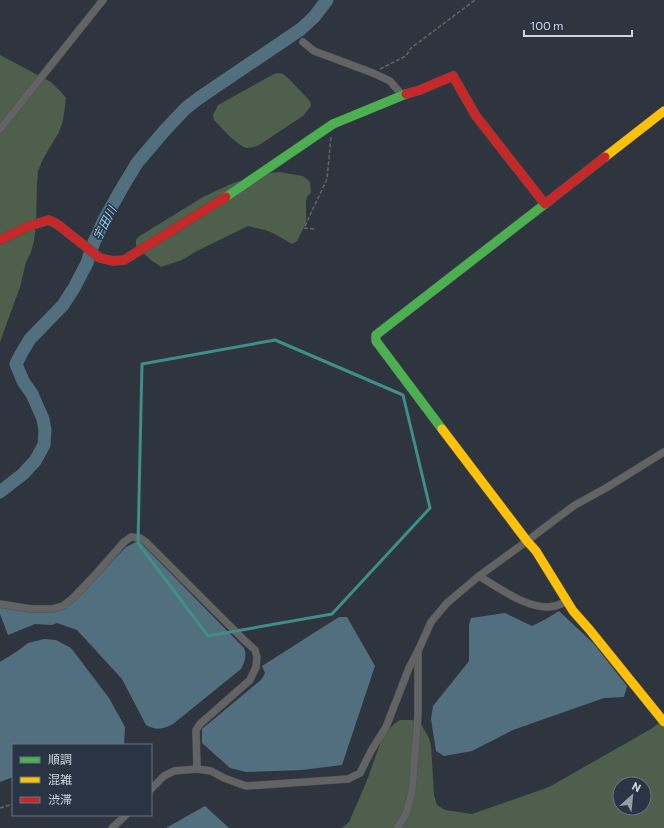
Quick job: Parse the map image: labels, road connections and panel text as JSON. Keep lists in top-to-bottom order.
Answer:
{
  "water": ["宇田川"],
  "legend": ["順調", "混雑", "渋滞"],
  "scale_bar": "100 m",
  "north": "top right"
}
